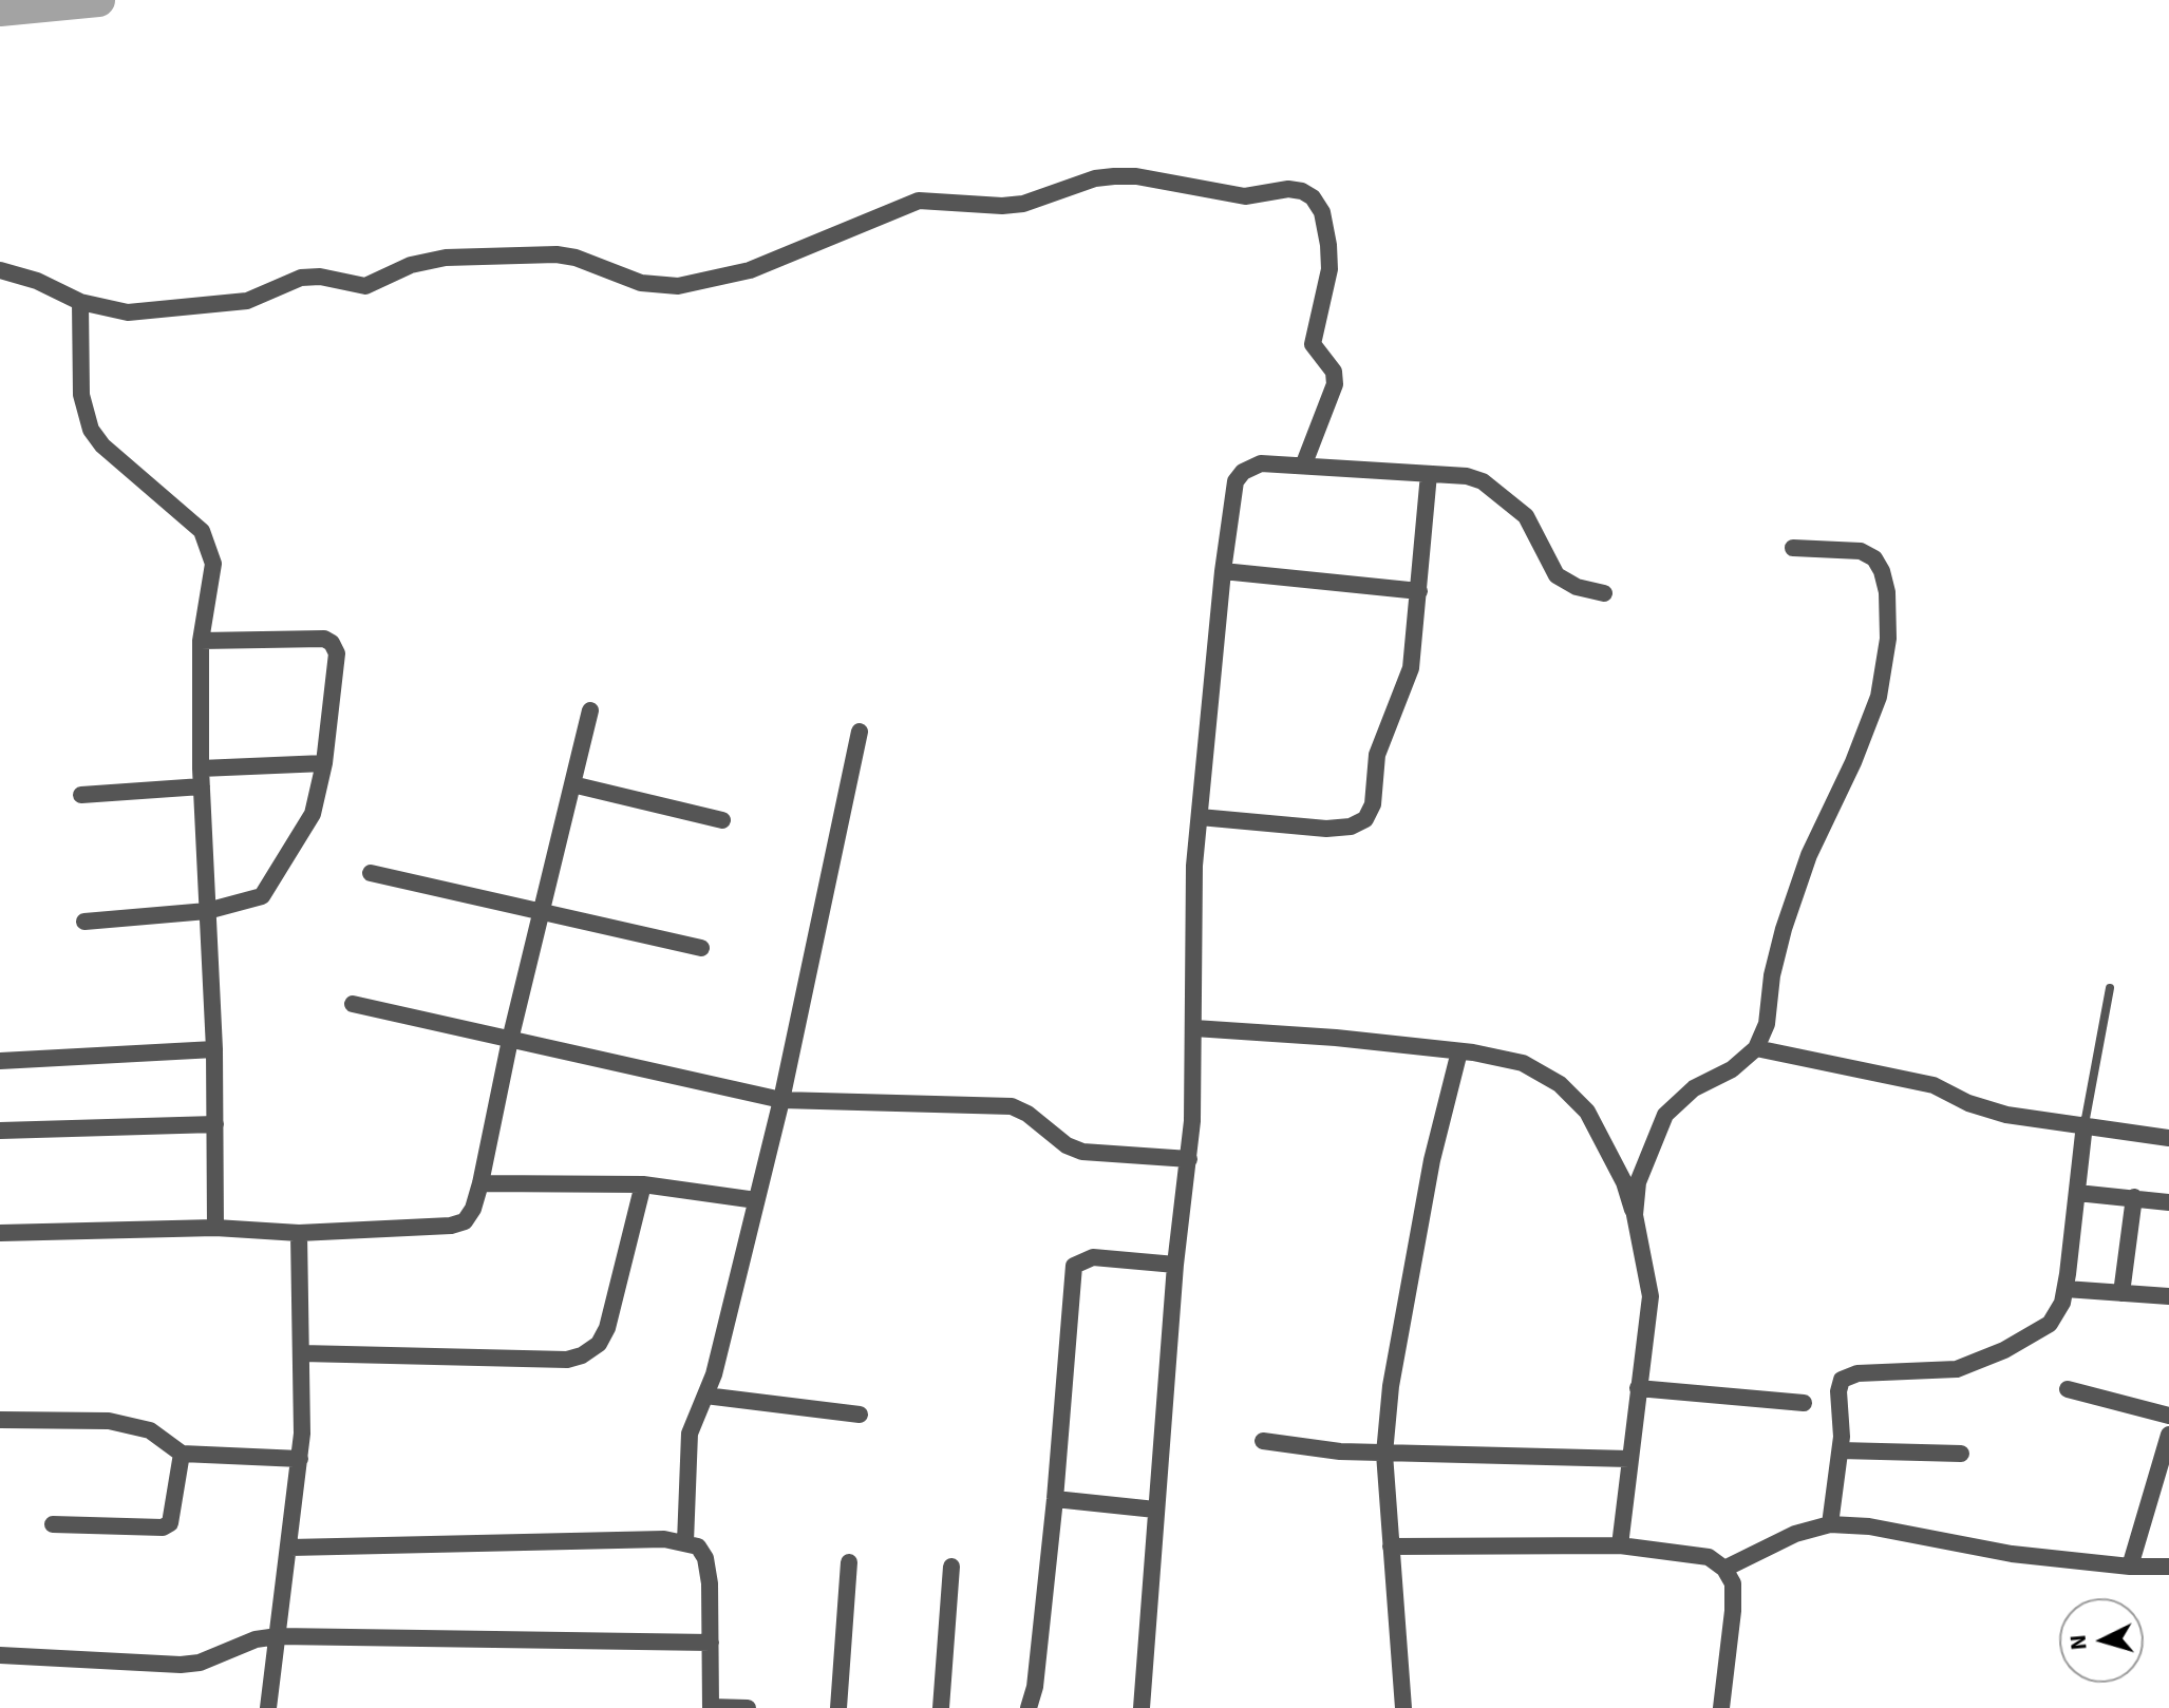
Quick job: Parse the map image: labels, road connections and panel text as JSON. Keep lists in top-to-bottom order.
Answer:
{
  "north": "left"
}
